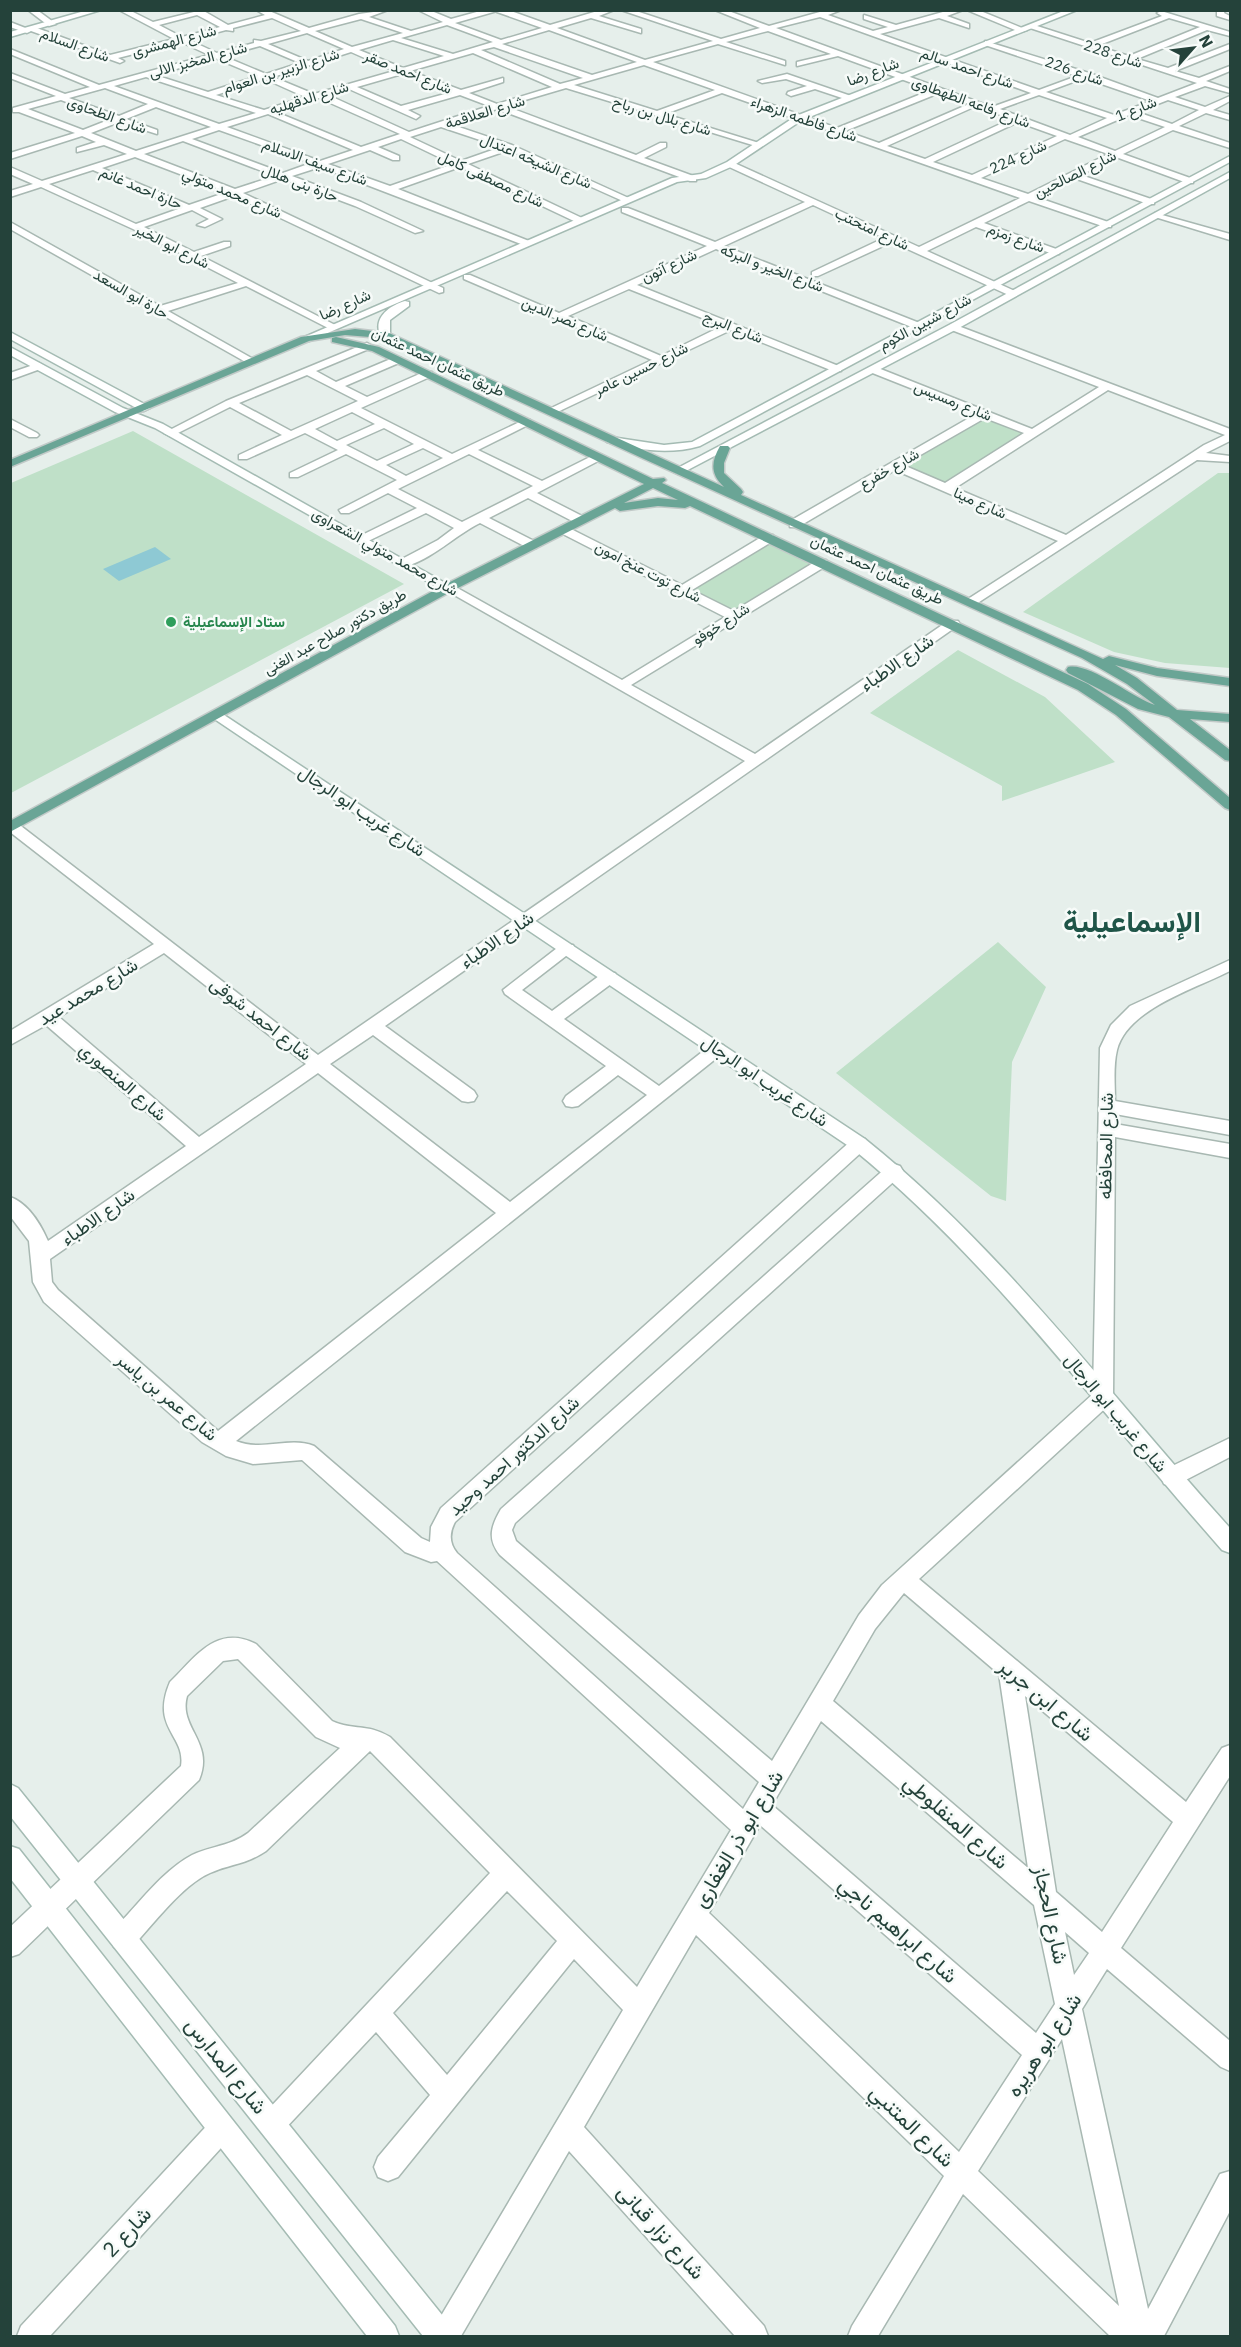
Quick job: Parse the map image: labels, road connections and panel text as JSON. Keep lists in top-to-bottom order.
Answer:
{
  "streets": {
    "main road": ["شارع رضا", "طريق عثمان احمد عثمان", "طريق دكتور صلاح عبد الغنى"],
    "street": [
      "شارع الهمشرى",
      "شارع السلام",
      "شارع 228",
      "شارع المخبز الالى",
      "شارع احمد سالم",
      "شارع الزبير بن العوام",
      "شارع 226",
      "شارع احمد صقر",
      "شارع الدقهليه",
      "شارع رفاعه الطهطاوى",
      "شارع 1",
      "شارع العلاقمة",
      "شارع الطحاوى",
      "شارع بلال بن رباح",
      "شارع فاطمه الزهراء",
      "شارع 224",
      "شارع الشيخه اعتدال",
      "شارع سيف الاسلام",
      "شارع الصالحين",
      "شارع مصطفى كامل",
      "حارة بنى هلال",
      "حارة احمد غانم",
      "شارع محمد متولي",
      "شارع امنحتب",
      "شارع زمزم",
      "شارع ابو الخير",
      "شارع آتون",
      "شارع الخير و البركه",
      "حارة ابو السعد",
      "شارع نصر الدين",
      "شارع شبين الكوم",
      "شارع البرج",
      "شارع حسين عامر",
      "شارع رمسيس",
      "شارع خفرع",
      "شارع مينا",
      "شارع محمد متولي الشعراوى",
      "شارع توت عنخ امون",
      "شارع خوفو",
      "شارع الاطباء",
      "شارع غريب ابو الرجال",
      "شارع محمد عيد",
      "شارع احمد شوقى",
      "شارع المنصوري",
      "شارع المحافظه",
      "شارع عمر بن ياسر",
      "شارع الدكتور احمد وحيد",
      "شارع ابن جرير",
      "شارع المنفلوطي",
      "شارع ابو ذر الغفارى",
      "شارع الحجاز",
      "شارع ابراهيم ناجي",
      "شارع ابو هريره",
      "شارع المدارس",
      "شارع المتنبي",
      "شارع 2",
      "شارع نزار قبانى"
    ]
  },
  "crossings": [
    ["شارع الهمشرى", "شارع السلام"],
    ["شارع الهمشرى", "شارع احمد صقر"],
    ["شارع الهمشرى", "شارع مصطفى كامل"],
    ["شارع 228", "شارع رضا"],
    ["شارع 228", "شارع 1"],
    ["شارع المخبز الالى", "شارع احمد صقر"],
    ["شارع المخبز الالى", "شارع الطحاوى"],
    ["شارع المخبز الالى", "شارع سيف الاسلام"],
    ["شارع المخبز الالى", "شارع مصطفى كامل"],
    ["شارع المخبز الالى", "شارع محمد متولي"],
    ["شارع احمد سالم", "شارع رضا"],
    ["شارع احمد سالم", "شارع 1"],
    ["شارع احمد سالم", "شارع العلاقمة"],
    ["شارع الزبير بن العوام", "شارع احمد صقر"],
    ["شارع الزبير بن العوام", "شارع مصطفى كامل"],
    ["شارع 226", "شارع رضا"],
    ["شارع 226", "شارع 1"],
    ["شارع 226", "شارع الصالحين"],
    ["شارع احمد صقر", "شارع رضا"],
    ["شارع احمد صقر", "شارع الدقهليه"],
    ["شارع احمد صقر", "شارع العلاقمة"],
    ["شارع رضا", "شارع رفاعه الطهطاوى"],
    ["شارع رضا", "شارع بلال بن رباح"],
    ["شارع رضا", "شارع فاطمه الزهراء"],
    ["شارع رضا", "شارع الشيخه اعتدال"],
    ["شارع رضا", "شارع سيف الاسلام"],
    ["شارع رضا", "شارع مصطفى كامل"],
    ["شارع رضا", "شارع محمد متولي"],
    ["شارع رضا", "شارع امنحتب"],
    ["شارع رضا", "شارع ابو الخير"],
    ["شارع رضا", "شارع الخير و البركه"],
    ["شارع رضا", "حارة ابو السعد"],
    ["شارع رضا", "شارع نصر الدين"],
    ["شارع رضا", "طريق عثمان احمد عثمان"],
    ["شارع رضا", "شارع محمد متولي الشعراوى"],
    ["شارع الدقهليه", "شارع بلال بن رباح"],
    ["شارع الدقهليه", "شارع فاطمه الزهراء"],
    ["شارع الدقهليه", "شارع سيف الاسلام"],
    ["شارع الدقهليه", "شارع مصطفى كامل"],
    ["شارع الدقهليه", "حارة بنى هلال"],
    ["شارع الدقهليه", "حارة احمد غانم"],
    ["شارع الدقهليه", "شارع محمد متولي"],
    ["شارع الدقهليه", "شارع ابو الخير"],
    ["شارع رفاعه الطهطاوى", "شارع 1"],
    ["شارع رفاعه الطهطاوى", "شارع العلاقمة"],
    ["شارع رفاعه الطهطاوى", "شارع 224"],
    ["شارع رفاعه الطهطاوى", "شارع الصالحين"],
    ["شارع رفاعه الطهطاوى", "شارع شبين الكوم"],
    ["شارع 1", "شارع 224"],
    ["شارع العلاقمة", "شارع بلال بن رباح"],
    ["شارع العلاقمة", "شارع فاطمه الزهراء"],
    ["شارع العلاقمة", "شارع الشيخه اعتدال"],
    ["شارع العلاقمة", "شارع سيف الاسلام"],
    ["شارع العلاقمة", "شارع مصطفى كامل"],
    ["شارع العلاقمة", "حارة بنى هلال"],
    ["شارع العلاقمة", "حارة احمد غانم"],
    ["شارع العلاقمة", "شارع محمد متولي"],
    ["شارع العلاقمة", "شارع ابو الخير"],
    ["شارع فاطمه الزهراء", "شارع 224"],
    ["شارع فاطمه الزهراء", "شارع الصالحين"],
    ["شارع فاطمه الزهراء", "شارع شبين الكوم"],
    ["شارع الشيخه اعتدال", "شارع الخير و البركه"],
    ["شارع الصالحين", "شارع امنحتب"],
    ["شارع الصالحين", "شارع زمزم"],
    ["شارع امنحتب", "شارع آتون"],
    ["شارع امنحتب", "شارع شبين الكوم"],
    ["شارع زمزم", "شارع شبين الكوم"],
    ["شارع آتون", "شارع الخير و البركه"],
    ["شارع آتون", "شارع نصر الدين"],
    ["شارع آتون", "شارع البرج"],
    ["شارع الخير و البركه", "شارع شبين الكوم"],
    ["شارع نصر الدين", "شارع حسين عامر"],
    ["شارع شبين الكوم", "شارع البرج"],
    ["شارع شبين الكوم", "طريق عثمان احمد عثمان"],
    ["شارع شبين الكوم", "شارع رمسيس"],
    ["شارع شبين الكوم", "طريق دكتور صلاح عبد الغنى"],
    ["شارع البرج", "شارع حسين عامر"],
    ["طريق عثمان احمد عثمان", "شارع حسين عامر"],
    ["طريق عثمان احمد عثمان", "شارع خفرع"],
    ["طريق عثمان احمد عثمان", "شارع خوفو"],
    ["طريق عثمان احمد عثمان", "طريق دكتور صلاح عبد الغنى"],
    ["طريق عثمان احمد عثمان", "شارع الاطباء"],
    ["شارع رمسيس", "شارع خفرع"],
    ["شارع خفرع", "شارع مينا"],
    ["شارع محمد متولي الشعراوى", "شارع خوفو"],
    ["شارع محمد متولي الشعراوى", "طريق دكتور صلاح عبد الغنى"],
    ["شارع محمد متولي الشعراوى", "شارع الاطباء"],
    ["شارع توت عنخ امون", "شارع خوفو"],
    ["شارع توت عنخ امون", "طريق دكتور صلاح عبد الغنى"],
    ["طريق دكتور صلاح عبد الغنى", "شارع غريب ابو الرجال"],
    ["طريق دكتور صلاح عبد الغنى", "شارع احمد شوقى"],
    ["شارع الاطباء", "شارع غريب ابو الرجال"],
    ["شارع الاطباء", "شارع احمد شوقى"],
    ["شارع الاطباء", "شارع المنصوري"],
    ["شارع الاطباء", "شارع عمر بن ياسر"],
    ["شارع غريب ابو الرجال", "شارع المحافظه"],
    ["شارع غريب ابو الرجال", "شارع الدكتور احمد وحيد"],
    ["شارع غريب ابو الرجال", "شارع ابو ذر الغفارى"],
    ["شارع محمد عيد", "شارع احمد شوقى"],
    ["شارع محمد عيد", "شارع المنصوري"],
    ["شارع المحافظه", "شارع ابو ذر الغفارى"],
    ["شارع عمر بن ياسر", "شارع الدكتور احمد وحيد"],
    ["شارع ابن جرير", "شارع ابو ذر الغفارى"],
    ["شارع ابن جرير", "شارع الحجاز"],
    ["شارع ابن جرير", "شارع ابو هريره"],
    ["شارع المنفلوطي", "شارع ابو ذر الغفارى"],
    ["شارع المنفلوطي", "شارع الحجاز"],
    ["شارع المنفلوطي", "شارع ابو هريره"],
    ["شارع ابو ذر الغفارى", "شارع ابراهيم ناجي"],
    ["شارع ابو ذر الغفارى", "شارع المدارس"],
    ["شارع ابو ذر الغفارى", "شارع المتنبي"],
    ["شارع ابو ذر الغفارى", "شارع نزار قبانى"],
    ["شارع الحجاز", "شارع ابو هريره"],
    ["شارع ابراهيم ناجي", "شارع ابو هريره"],
    ["شارع ابو هريره", "شارع المتنبي"]
  ],
  "districts": ["الإسماعيلية"],
  "places": ["ستاد الإسماعيلية"],
  "north": "top right"
}
